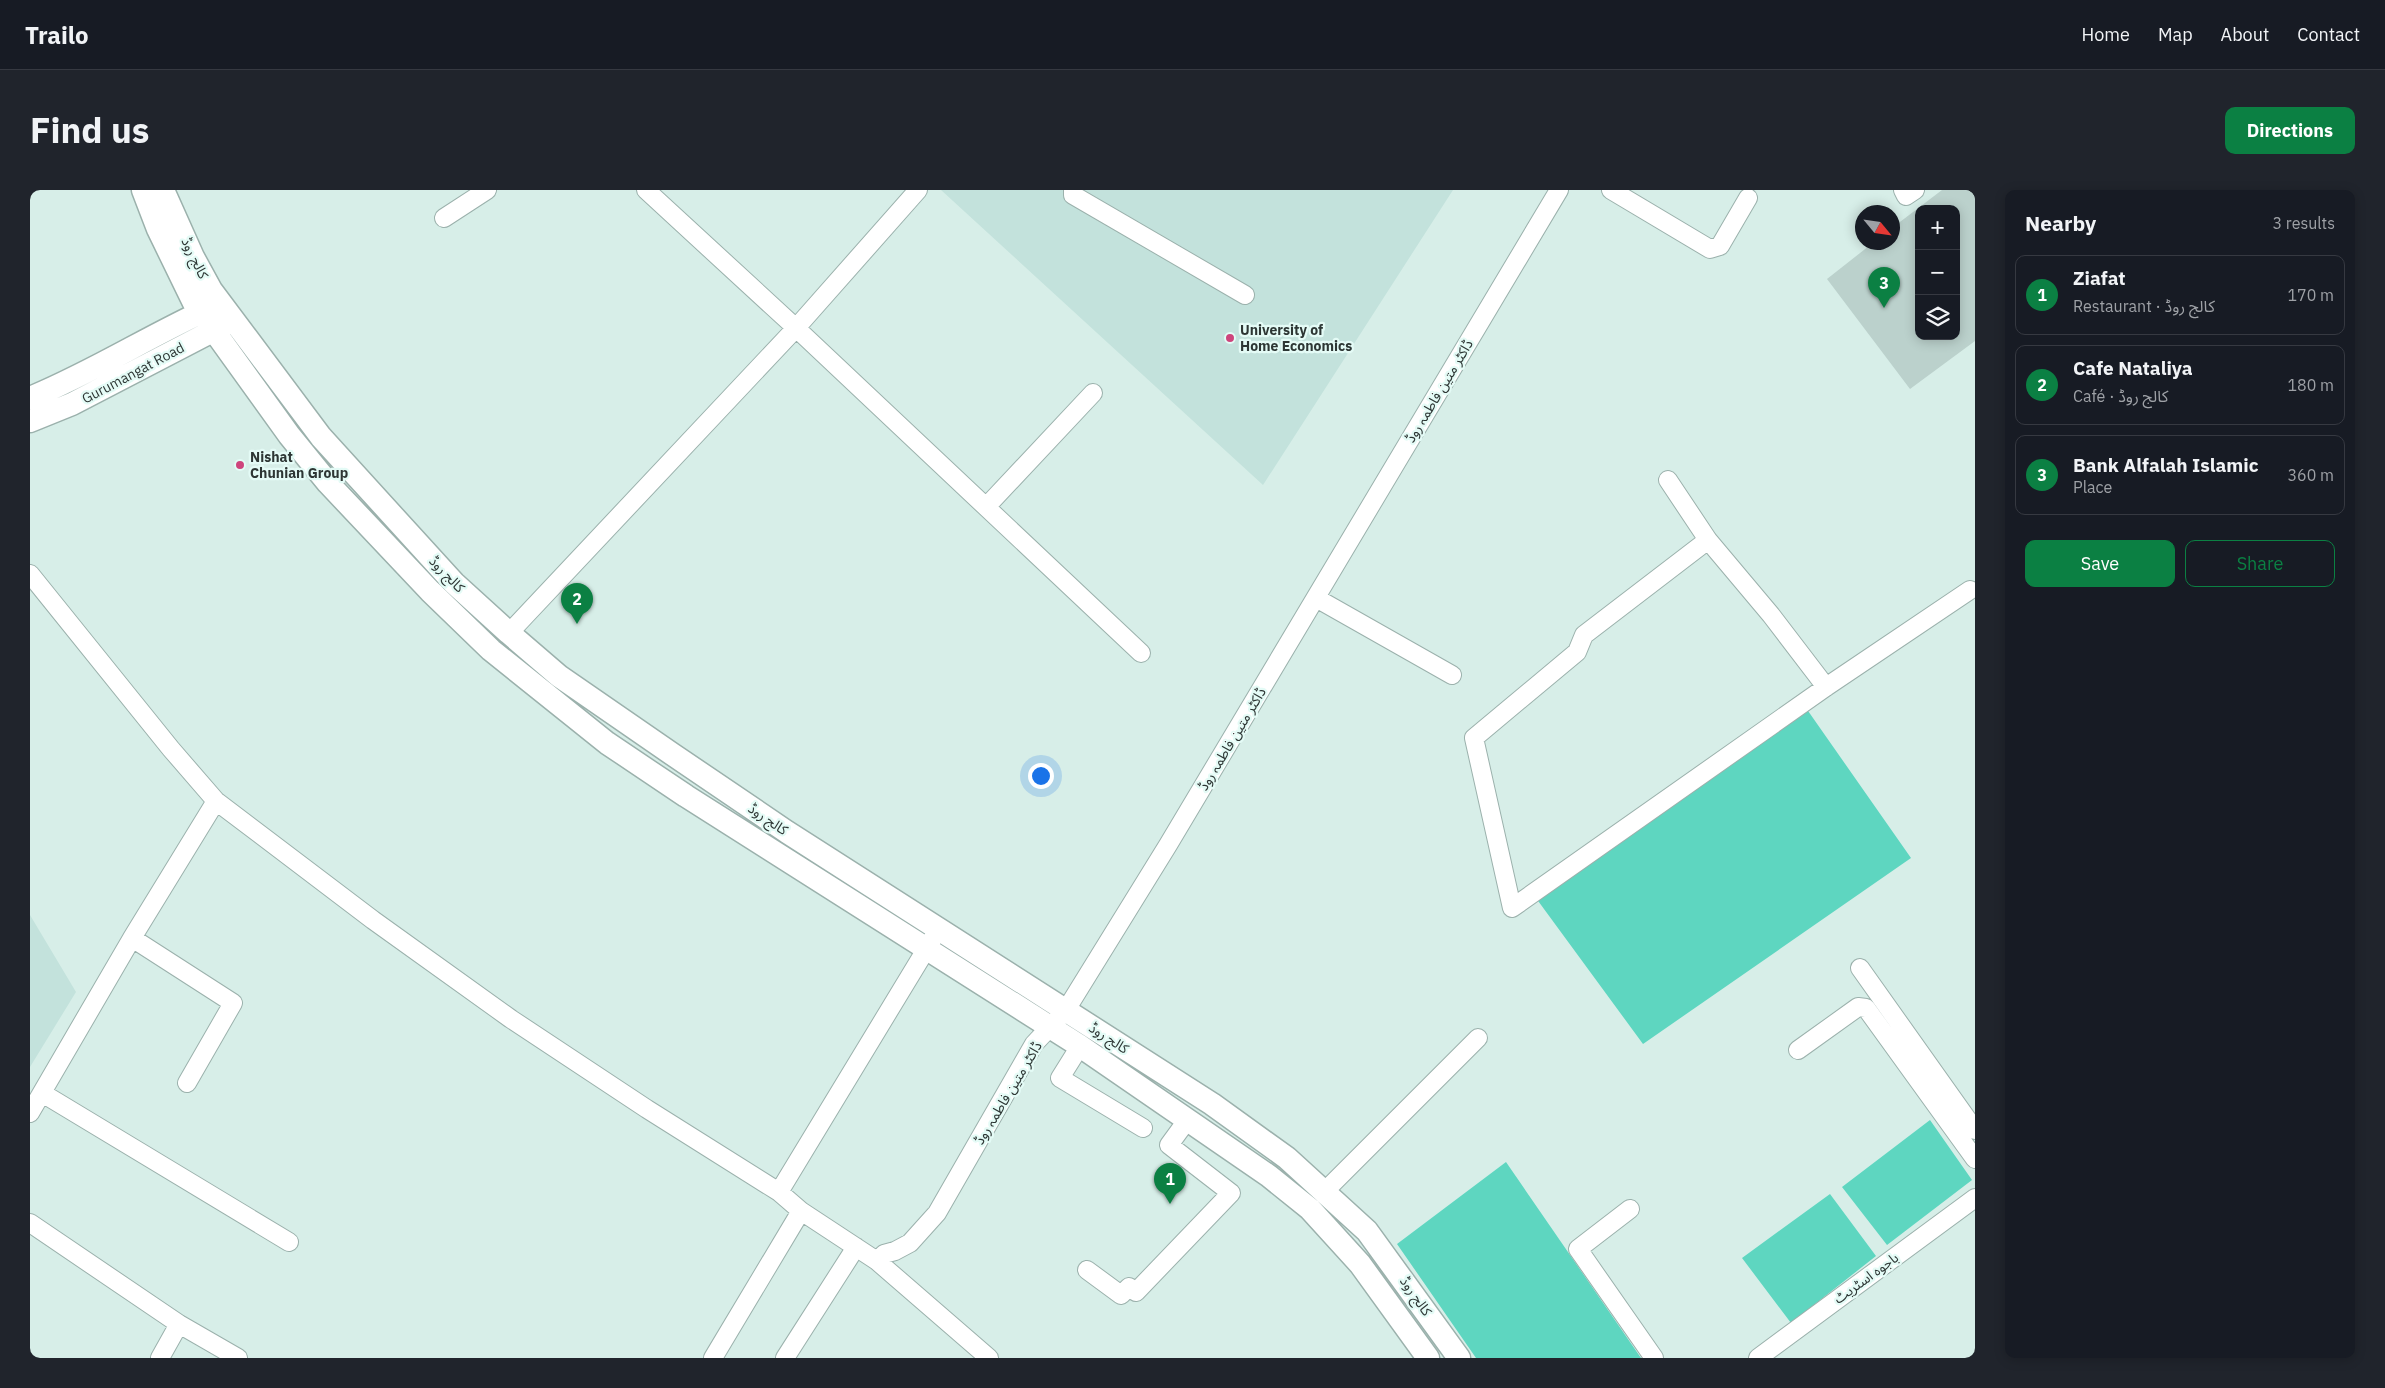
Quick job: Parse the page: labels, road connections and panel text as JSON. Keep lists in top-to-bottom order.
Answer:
{
  "streets": {
    "main road": ["کالج روڈ", "Gurumangat Road"],
    "street": ["ڈاکٹر متین فاطمہ روڈ", "باجوہ اسٹریٹ"]
  },
  "crossings": [
    ["کالج روڈ", "Gurumangat Road"],
    ["کالج روڈ", "ڈاکٹر متین فاطمہ روڈ"]
  ],
  "places": ["University of Home Economics", "Nishat Chunian Group"],
  "north": "bottom right",
  "page": {
    "header": "Trailo",
    "nav": [
      "Home",
      "Map",
      "About",
      "Contact"
    ],
    "title": "Find us",
    "buttons": [
      "Directions",
      ["Save", "Share"]
    ],
    "heading": ["Nearby", "3 results"],
    "map_buttons": ["+", "−"],
    "list": [
      {
        "mark": "1",
        "name": "Ziafat",
        "note": "Restaurant · کالج روڈ",
        "value": "170 m"
      },
      {
        "mark": "2",
        "name": "Cafe Nataliya",
        "note": "Café · کالج روڈ",
        "value": "180 m"
      },
      {
        "mark": "3",
        "name": "Bank Alfalah Islamic",
        "note": "Place",
        "value": "360 m"
      }
    ],
    "pins": ["3", "2", "1"]
  }
}
